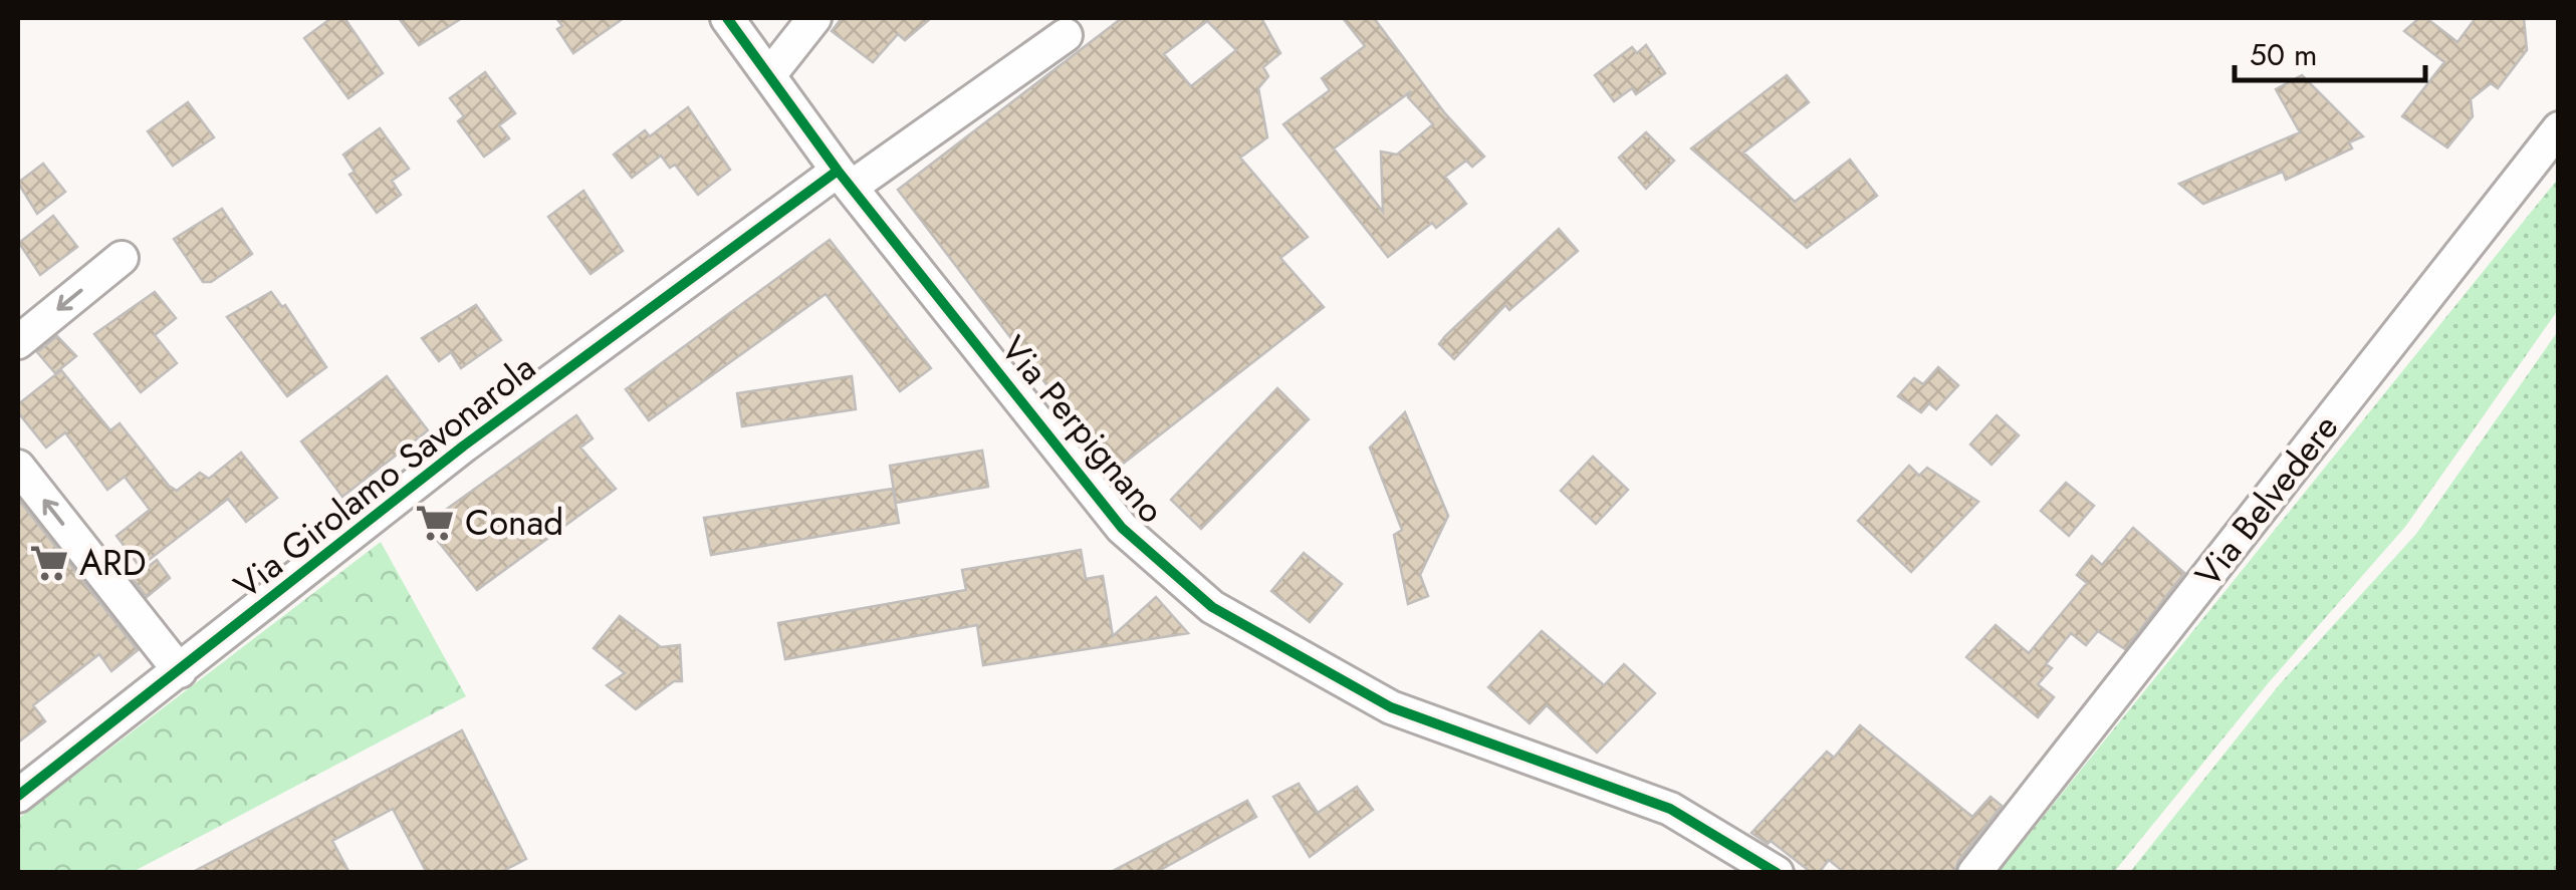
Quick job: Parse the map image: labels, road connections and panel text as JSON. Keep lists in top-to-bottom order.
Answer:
{
  "streets": {
    "street": ["Via Perpignano", "Via Girolamo Savonarola", "Via Belvedere"]
  },
  "crossings": [
    ["Via Perpignano", "Via Girolamo Savonarola"]
  ],
  "places": {
    "supermarket": ["Conad", "ARD"]
  },
  "scale_bar": "50 m"
}
